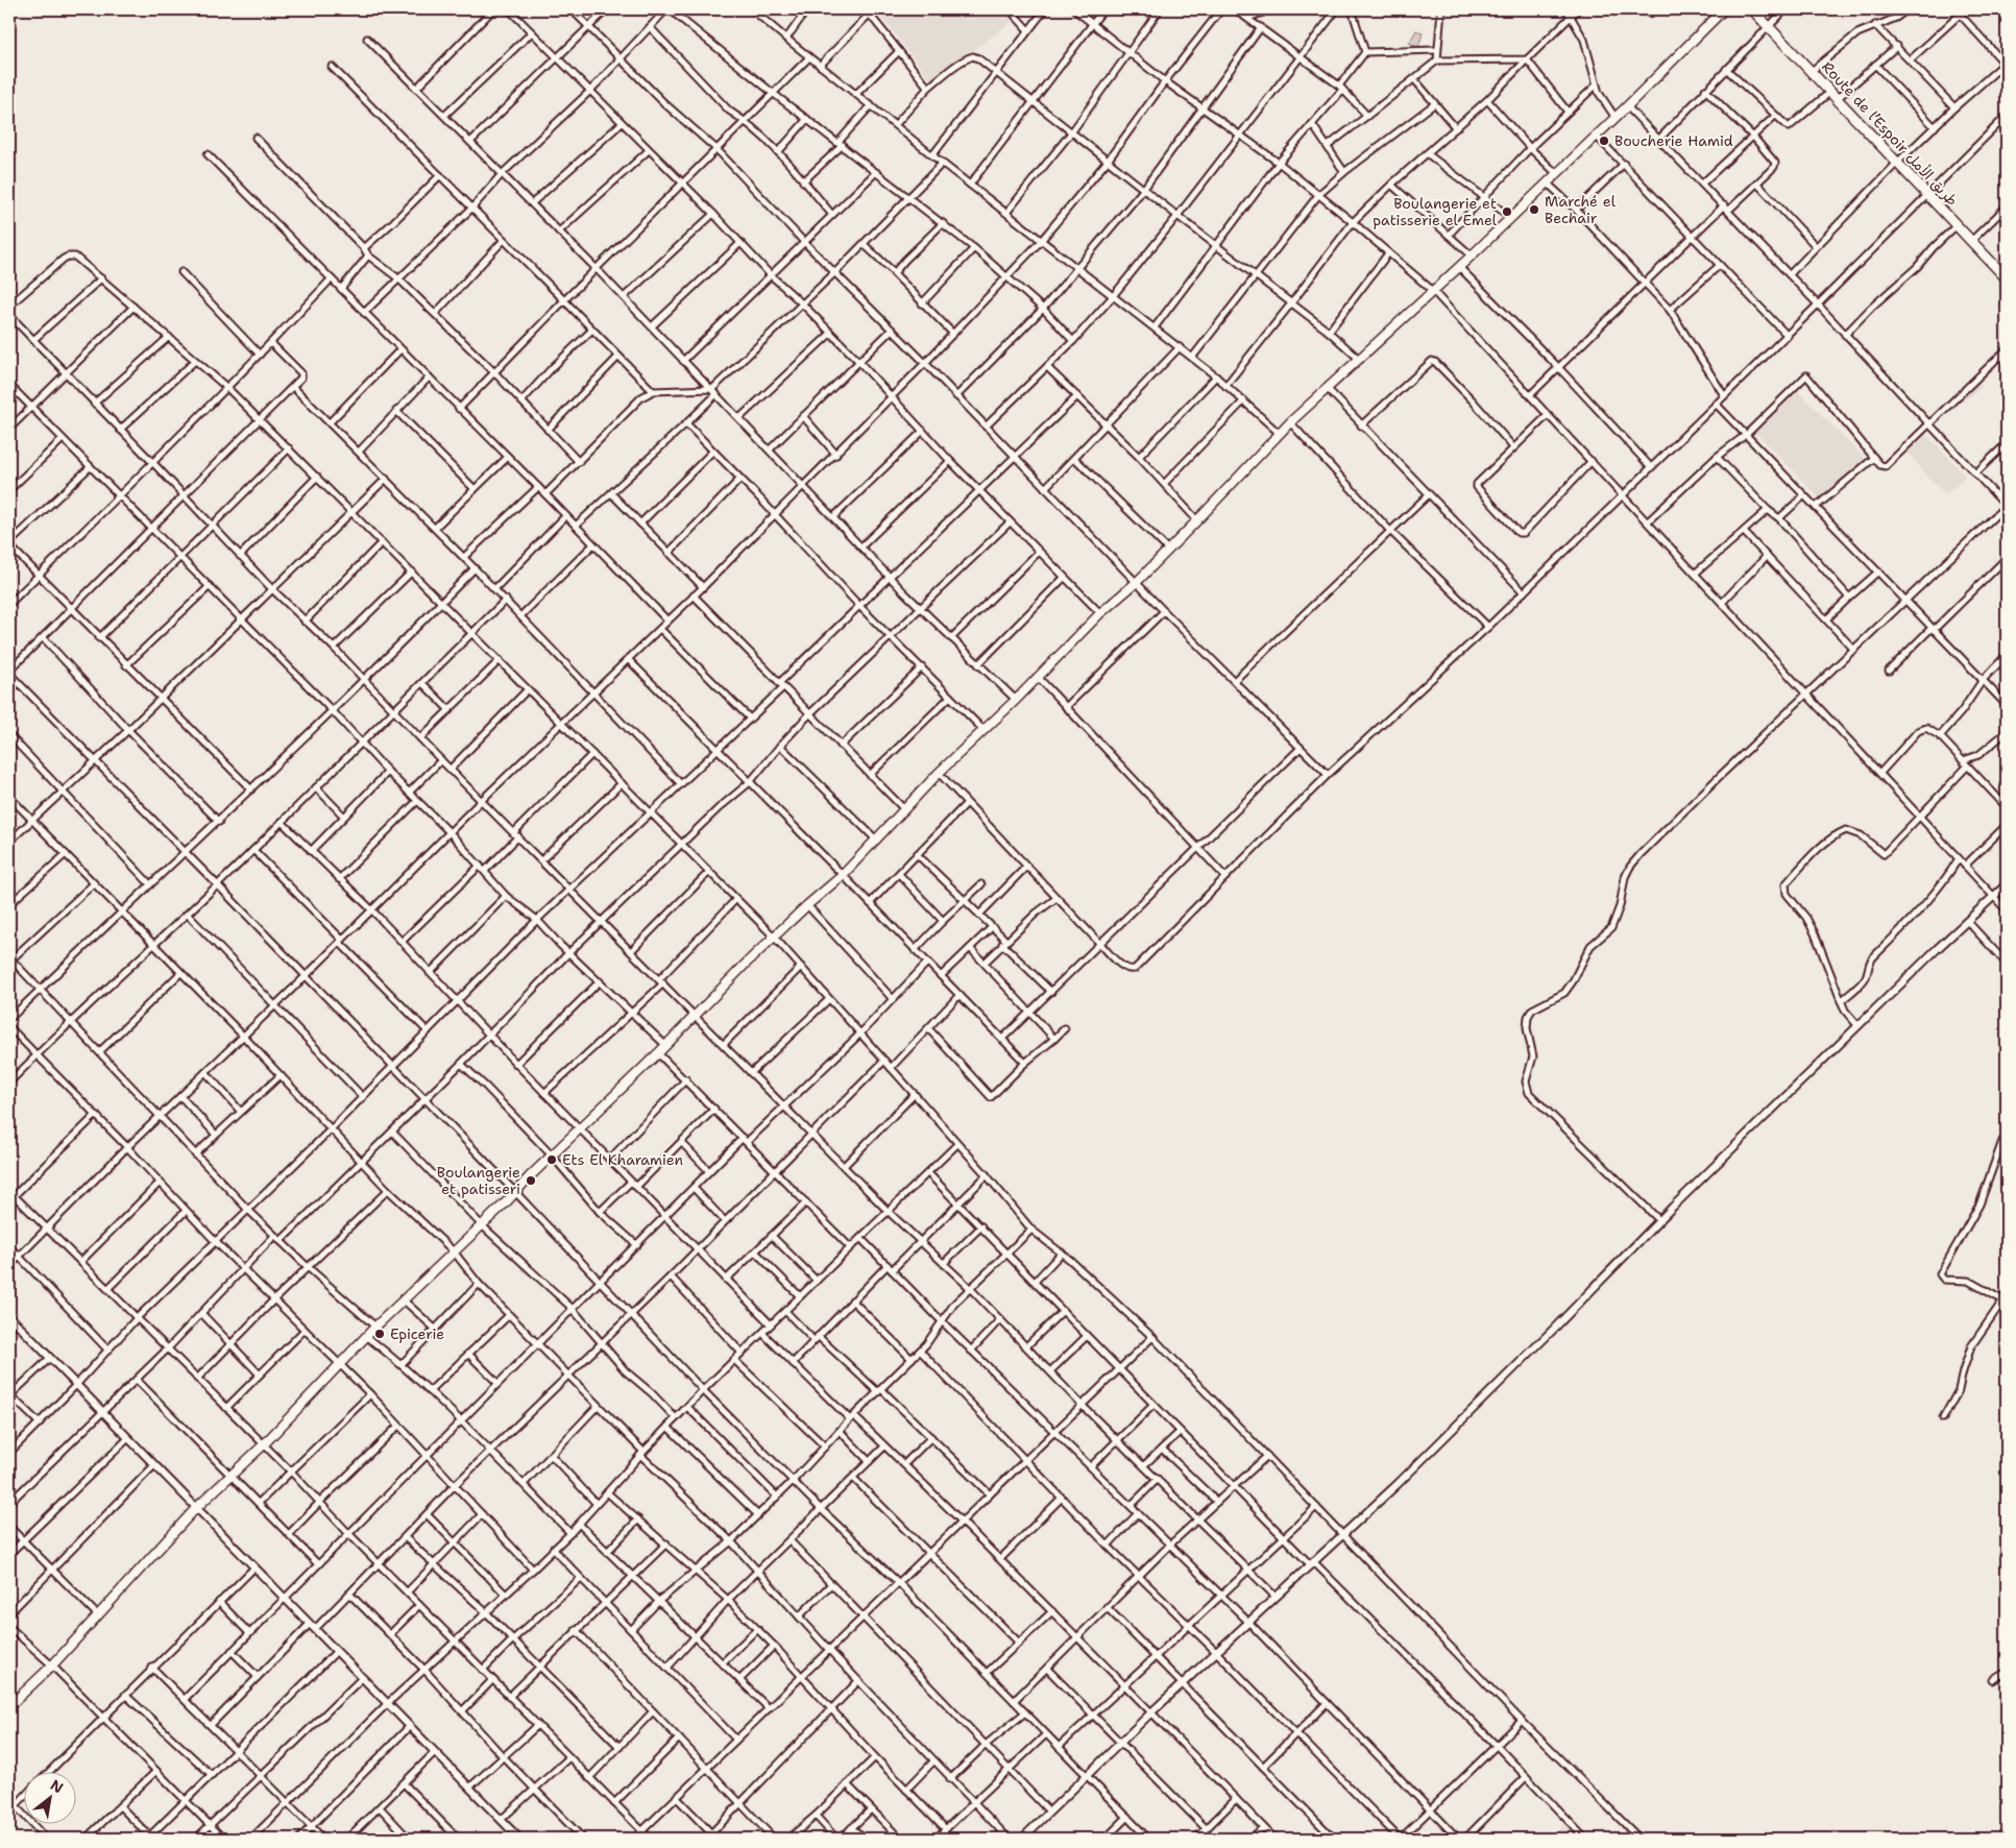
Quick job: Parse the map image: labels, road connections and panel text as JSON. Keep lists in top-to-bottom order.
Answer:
{
  "streets": {
    "highway": ["Route de l’Espoir طريق الأمل"]
  },
  "places": [
    "Boucherie Hamid",
    "Marché el Bechair",
    "Boulangerie et patisserie el Emel",
    "Ets El Kharamien",
    "Boulangerie et patisseri",
    "Epicerie"
  ],
  "north": "top right"
}
